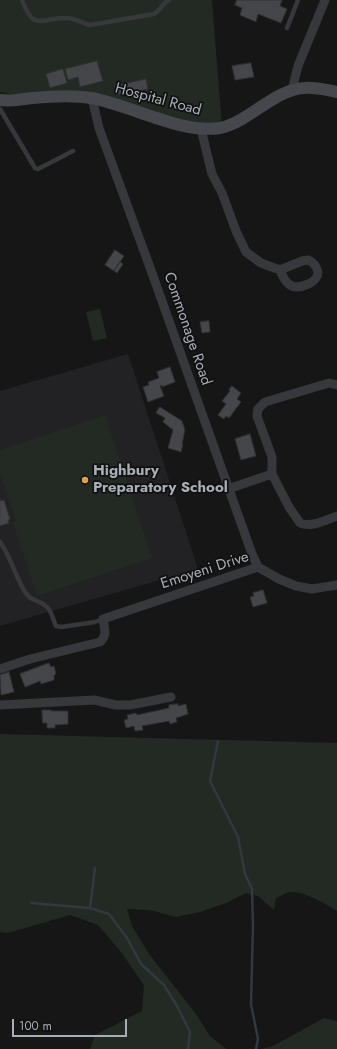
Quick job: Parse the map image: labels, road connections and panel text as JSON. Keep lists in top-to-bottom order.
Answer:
{
  "streets": {
    "street": ["Hospital Road", "Commonage Road", "Emoyeni Drive"]
  },
  "crossings": [
    ["Hospital Road", "Commonage Road"],
    ["Commonage Road", "Emoyeni Drive"]
  ],
  "places": ["Highbury Preparatory School"],
  "scale_bar": "100 m"
}
